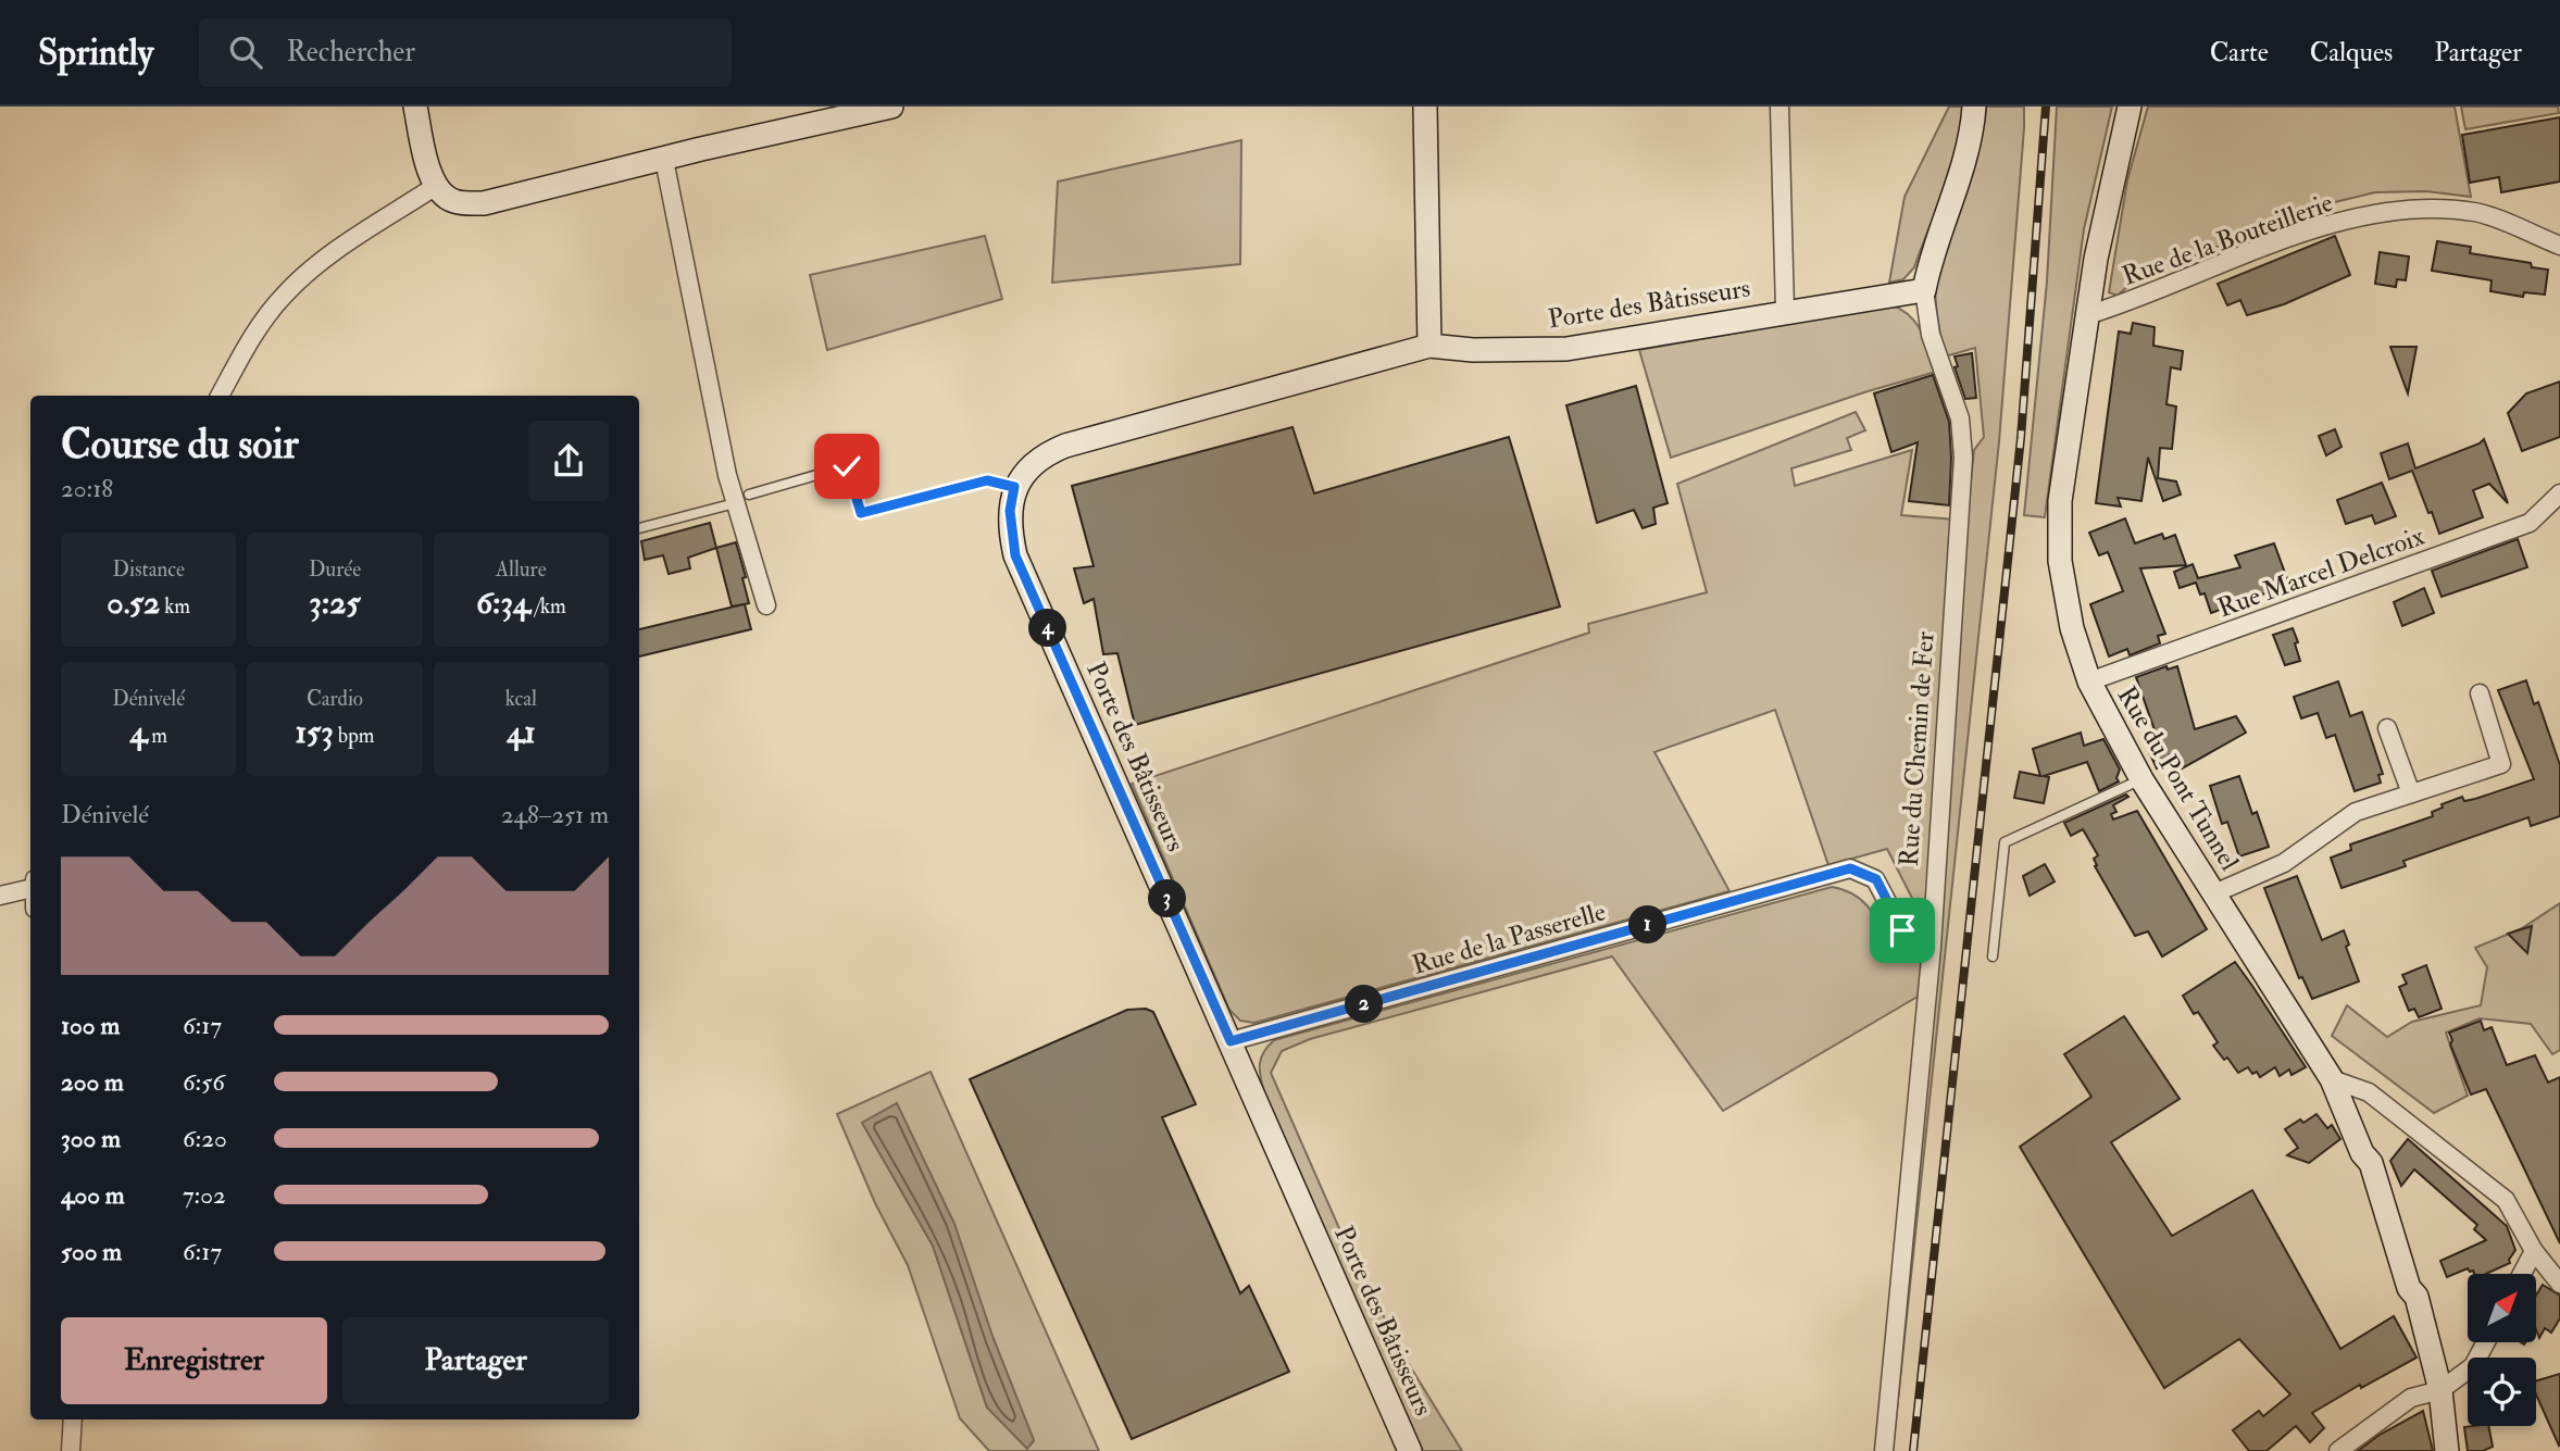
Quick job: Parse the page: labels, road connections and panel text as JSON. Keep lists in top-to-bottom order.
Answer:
{
  "streets": {
    "street": [
      "Rue de la Bouteillerie",
      "Porte des Bâtisseurs",
      "Rue Marcel Delcroix",
      "Rue du Chemin de Fer",
      "Rue du Pont Tunnel",
      "Rue de la Passerelle"
    ]
  },
  "crossings": [
    ["Rue de la Bouteillerie", "Rue du Pont Tunnel"],
    ["Porte des Bâtisseurs", "Rue du Chemin de Fer"],
    ["Porte des Bâtisseurs", "Rue de la Passerelle"],
    ["Rue Marcel Delcroix", "Rue du Pont Tunnel"]
  ],
  "north": "top right",
  "page": {
    "header": "Sprintly",
    "search": "Rechercher",
    "nav": ["Carte", "Calques", "Partager"],
    "heading": ["Course du soir", "20:18"],
    "stats": [
      ["Distance", "0.52 km"],
      ["Durée", "3:25"],
      ["Allure", "6:34 /km"],
      ["Dénivelé", "4 m"],
      ["Cardio", "153 bpm"],
      ["kcal", "41"]
    ],
    "pins": [
      "4",
      "3",
      "1",
      "2"
    ],
    "chart": ["Dénivelé", "248–251 m"],
    "list": [
      {
        "name": "100 m",
        "note": "6:17"
      },
      {
        "name": "200 m",
        "note": "6:56"
      },
      {
        "name": "300 m",
        "note": "6:20"
      },
      {
        "name": "400 m",
        "note": "7:02"
      },
      {
        "name": "500 m",
        "note": "6:17"
      }
    ],
    "buttons": ["Enregistrer", "Partager"]
  }
}
